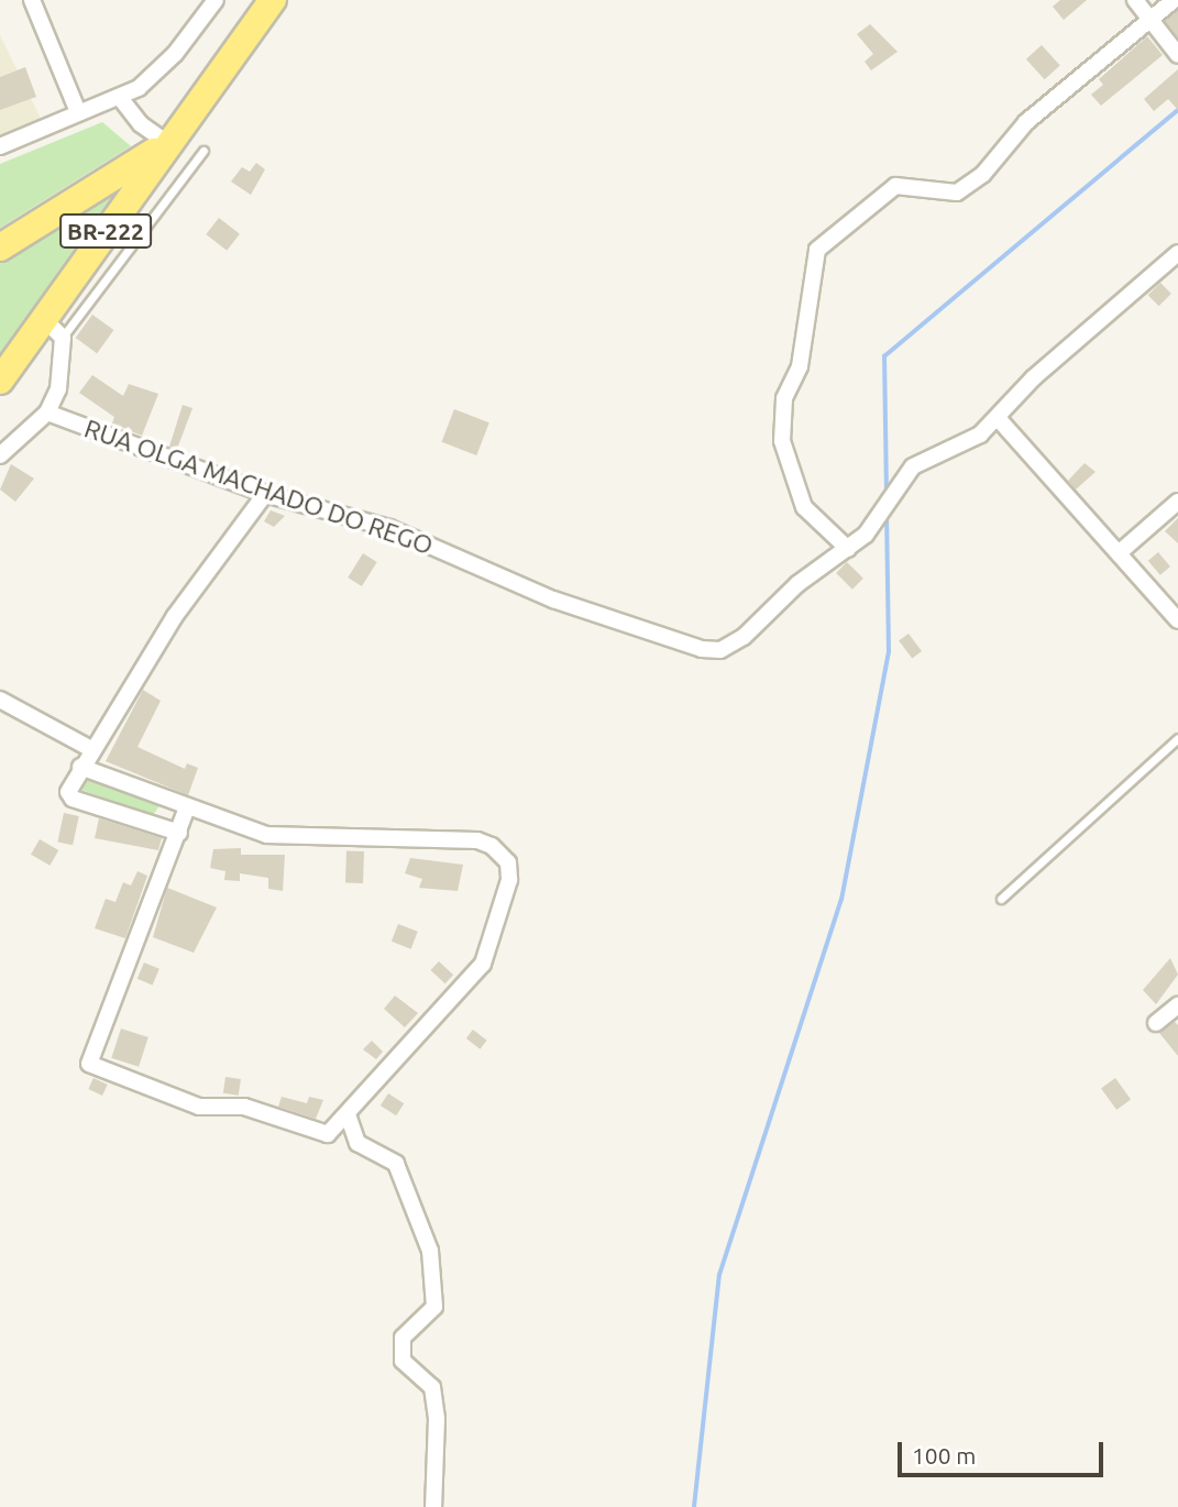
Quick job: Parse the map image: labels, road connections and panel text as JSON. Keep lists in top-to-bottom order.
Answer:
{
  "streets": {
    "highway": ["BR-222"],
    "street": ["RUA OLGA MACHADO DO REGO"]
  },
  "scale_bar": "100 m"
}
